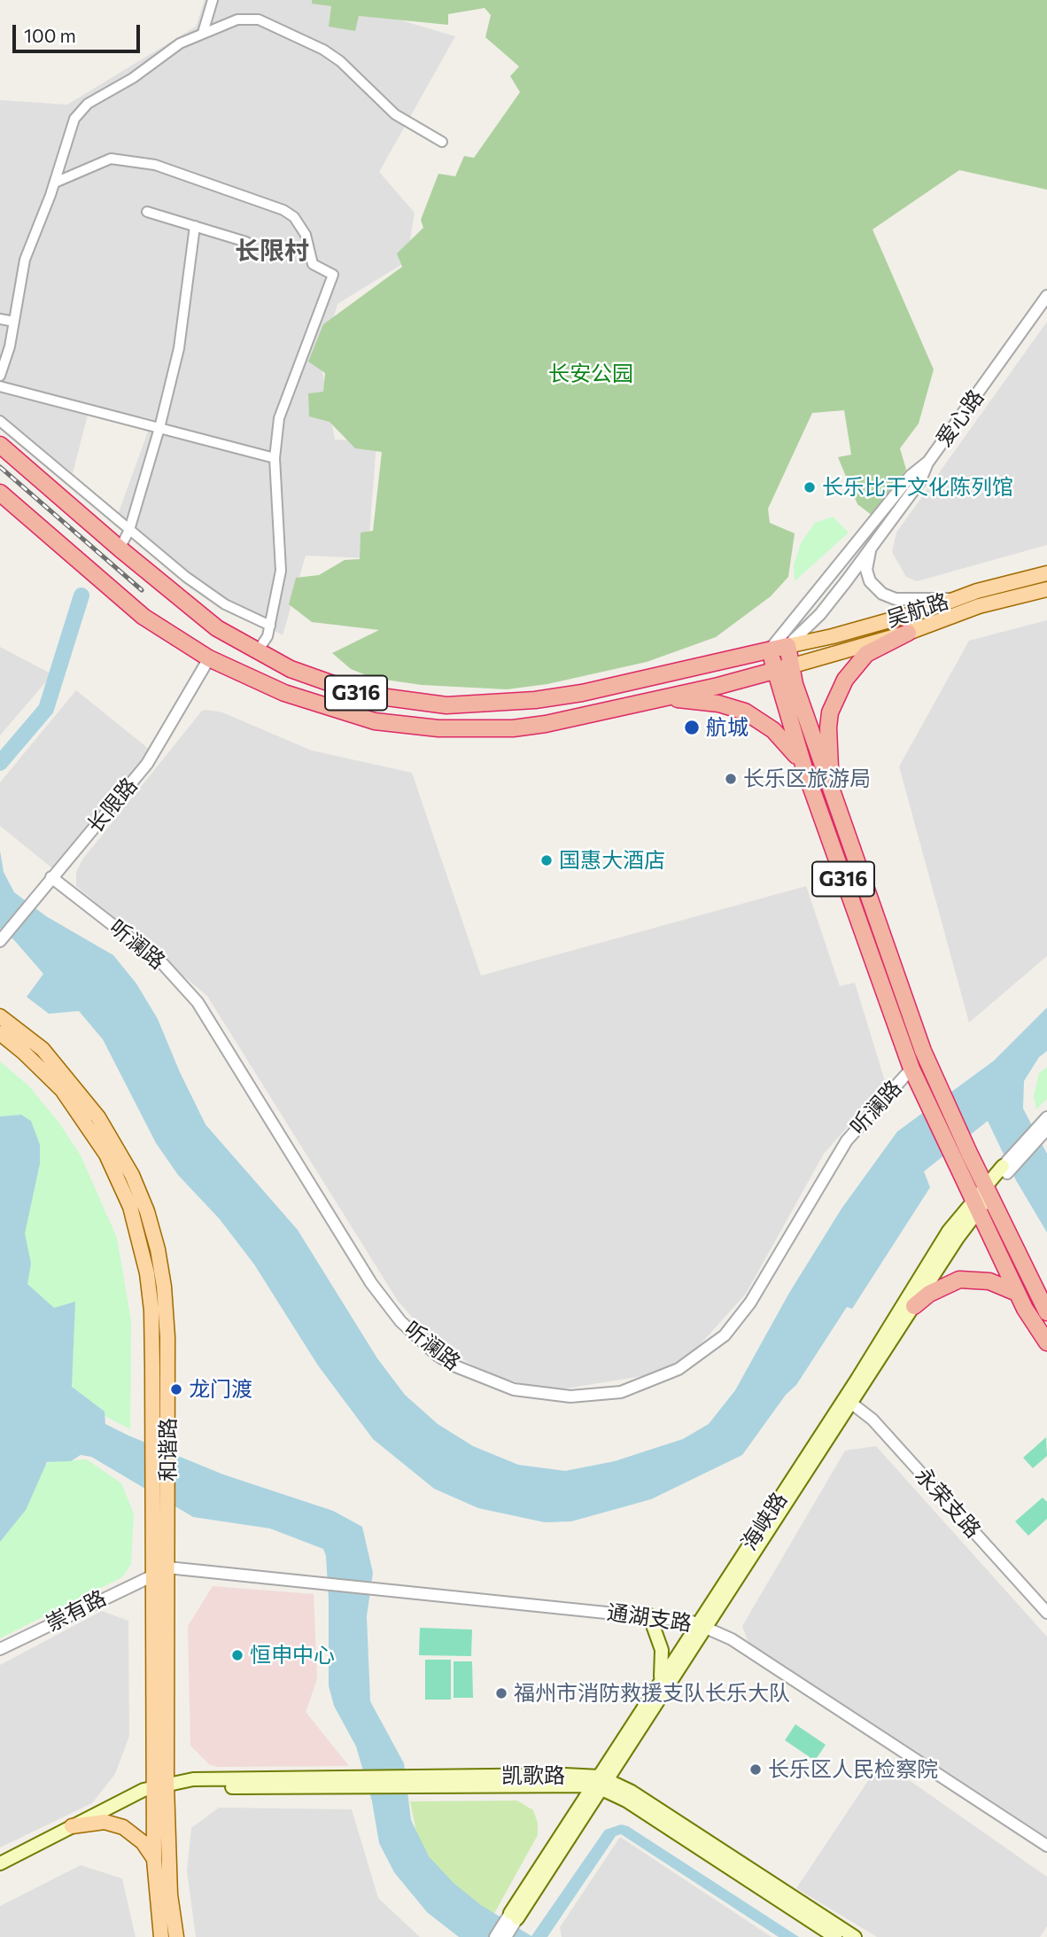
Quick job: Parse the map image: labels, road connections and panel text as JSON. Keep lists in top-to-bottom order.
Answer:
{
  "streets": {
    "highway": ["G316"],
    "main road": [
      "吴航路",
      "和谐路",
      "海峡路",
      "凯歌路"
    ],
    "street": [
      "爱心路",
      "长限路",
      "听澜路",
      "永荣支路",
      "崇有路",
      "通湖支路"
    ]
  },
  "crossings": [
    ["爱心路", "G316"],
    ["吴航路", "G316"],
    ["G316", "长限路"],
    ["G316", "听澜路"],
    ["G316", "海峡路"],
    ["长限路", "听澜路"],
    ["和谐路", "崇有路"],
    ["和谐路", "通湖支路"],
    ["和谐路", "凯歌路"],
    ["永荣支路", "海峡路"],
    ["海峡路", "通湖支路"],
    ["海峡路", "凯歌路"]
  ],
  "districts": ["长限村"],
  "parks": ["长安公园"],
  "places": [
    "长乐比干文化陈列馆",
    "航城",
    "长乐区旅游局",
    "国惠大酒店",
    "龙门渡",
    "恒申中心",
    "福州市消防救援支队长乐大队",
    "长乐区人民检察院"
  ],
  "scale_bar": "100 m"
}
